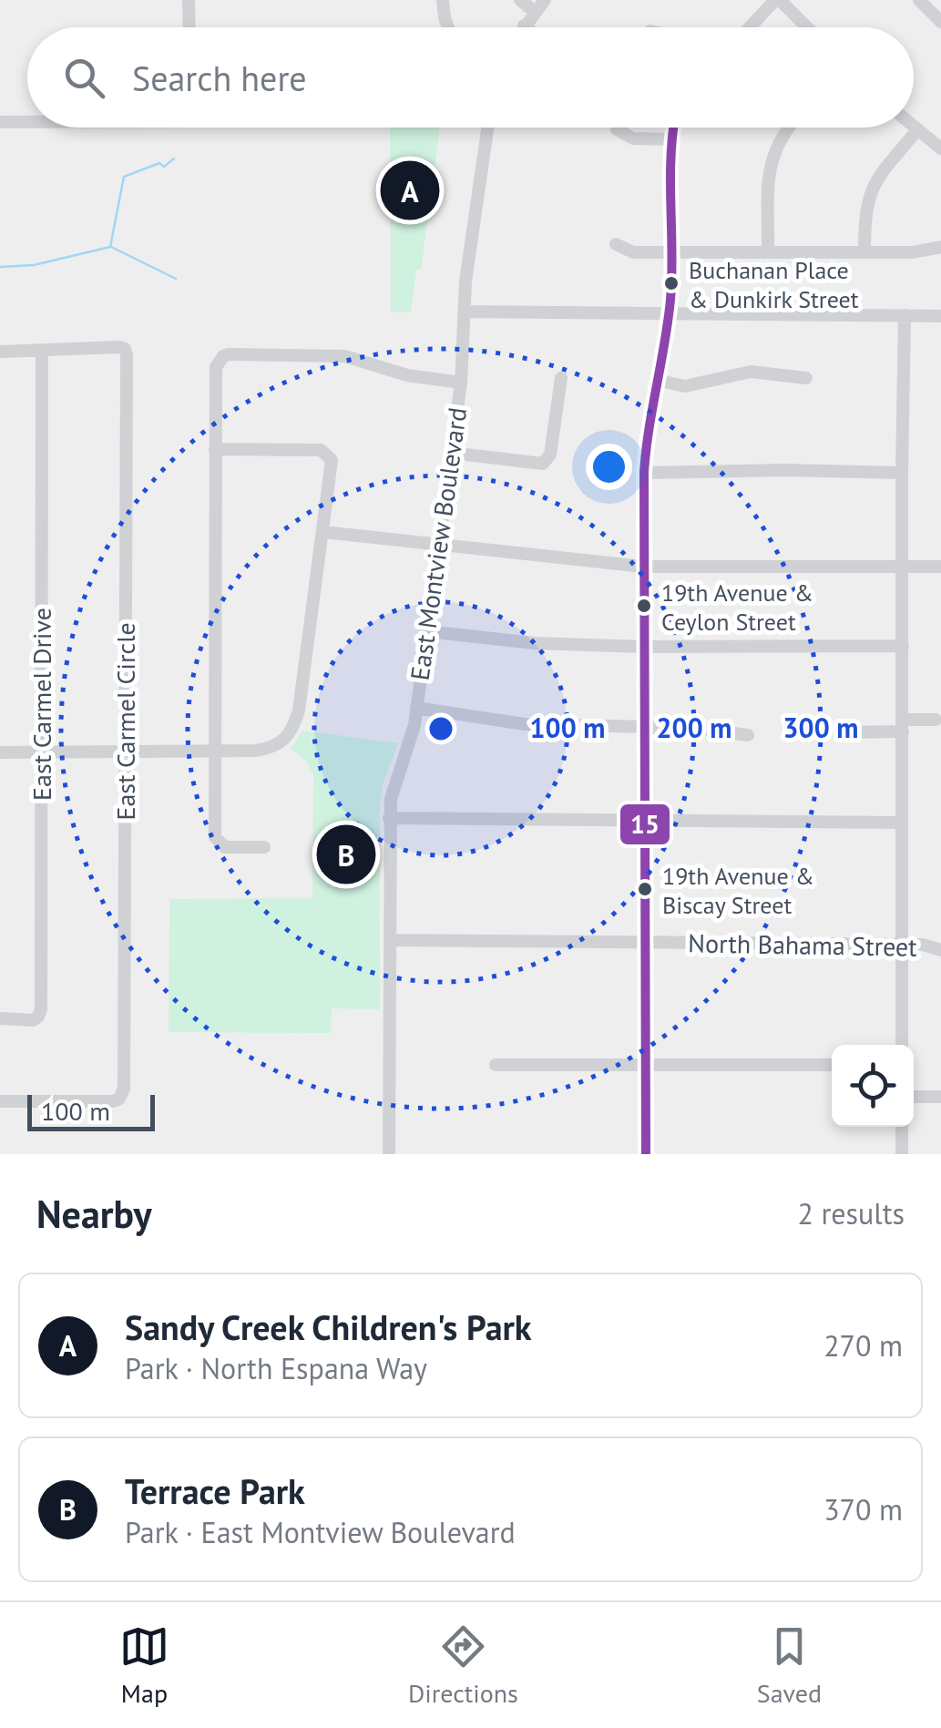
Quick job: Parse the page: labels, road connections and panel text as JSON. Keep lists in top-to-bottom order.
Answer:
{
  "streets": {
    "street": [
      "East Montview Boulevard",
      "East Carmel Drive",
      "East Carmel Circle",
      "North Bahama Street"
    ]
  },
  "crossings": [
    ["East Montview Boulevard", "North Bahama Street"],
    ["East Carmel Drive", "East Carmel Circle"]
  ],
  "places": ["Buchanan Place & Dunkirk Street", "19th Avenue & Ceylon Street", "19th Avenue & Biscay Street"],
  "lines": ["transit line 15"],
  "scale_bar": "100 m",
  "page": {
    "search": "Search here",
    "pins": ["A", "B"],
    "scale": "100 m",
    "heading": ["Nearby", "2 results"],
    "list": [
      {
        "mark": "A",
        "name": "Sandy Creek Children's Park",
        "note": "Park · North Espana Way",
        "value": "270 m"
      },
      {
        "mark": "B",
        "name": "Terrace Park",
        "note": "Park · East Montview Boulevard",
        "value": "370 m"
      }
    ],
    "nav": ["Map", "Directions", "Saved"]
  },
  "rings": ["100 m", "200 m", "300 m"]
}
